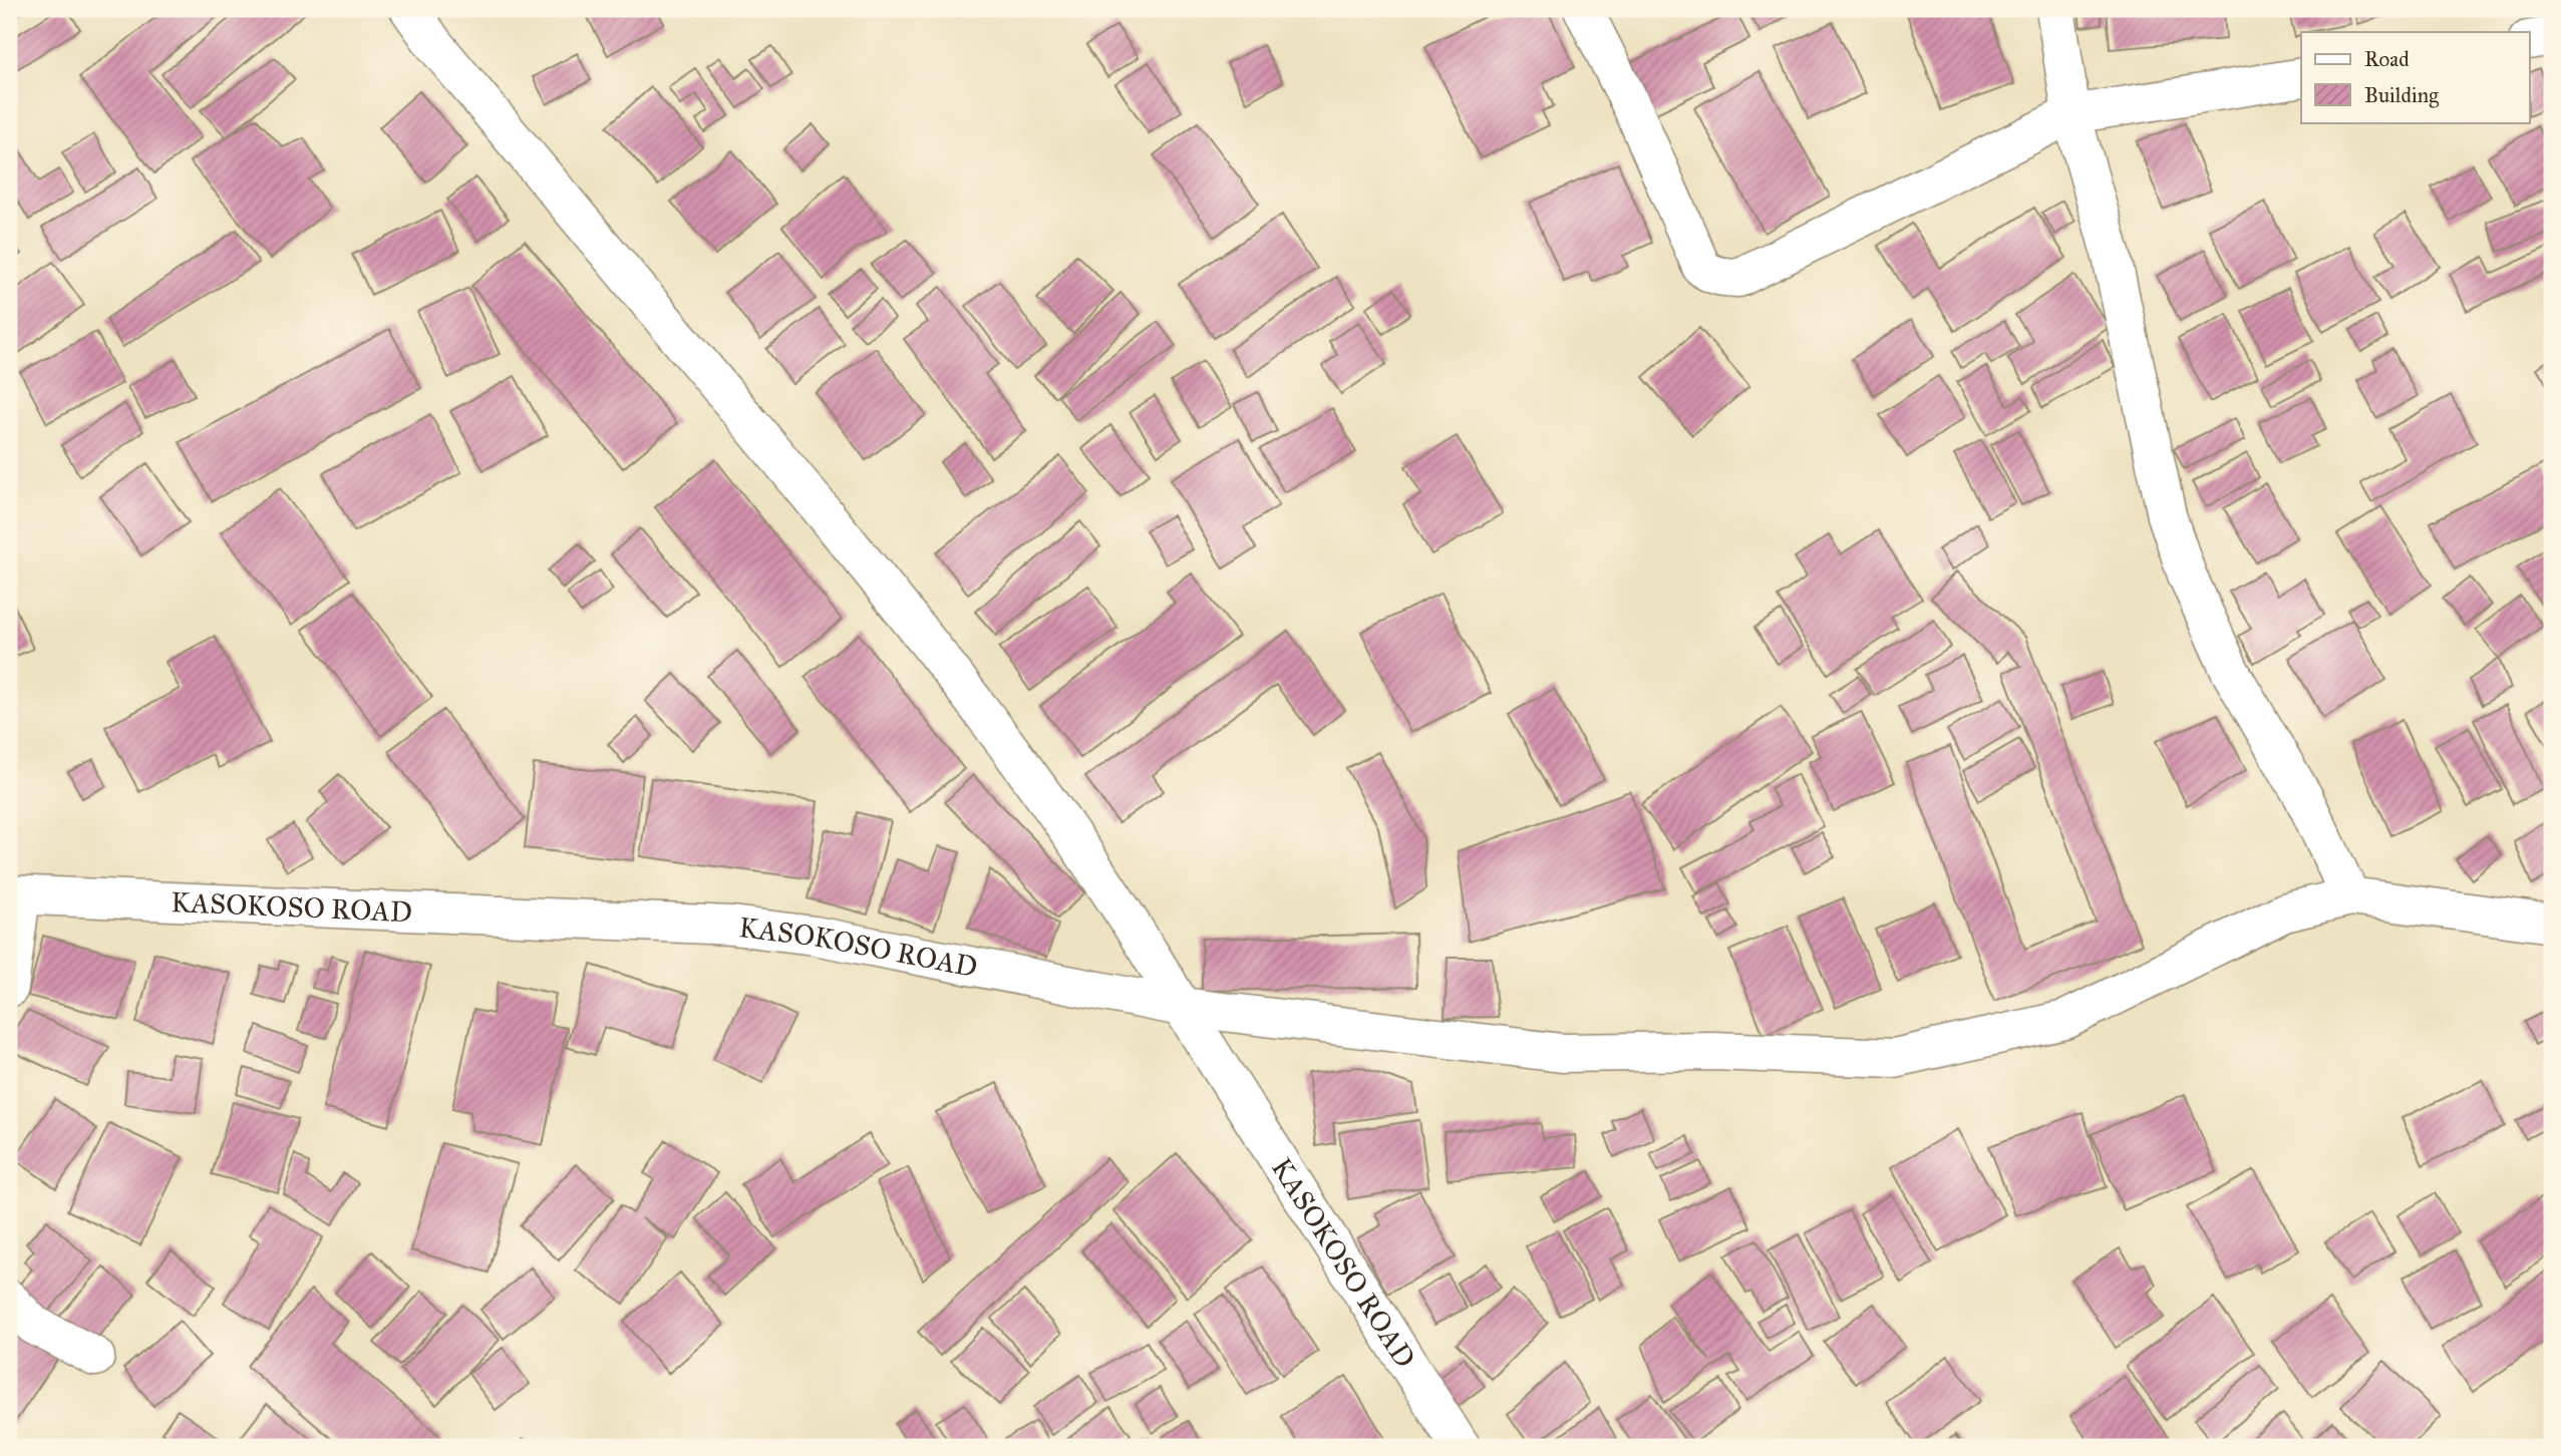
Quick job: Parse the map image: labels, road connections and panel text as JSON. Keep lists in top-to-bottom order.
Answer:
{
  "streets": {
    "street": ["KASOKOSO ROAD"]
  },
  "legend": ["Road", "Building"]
}
